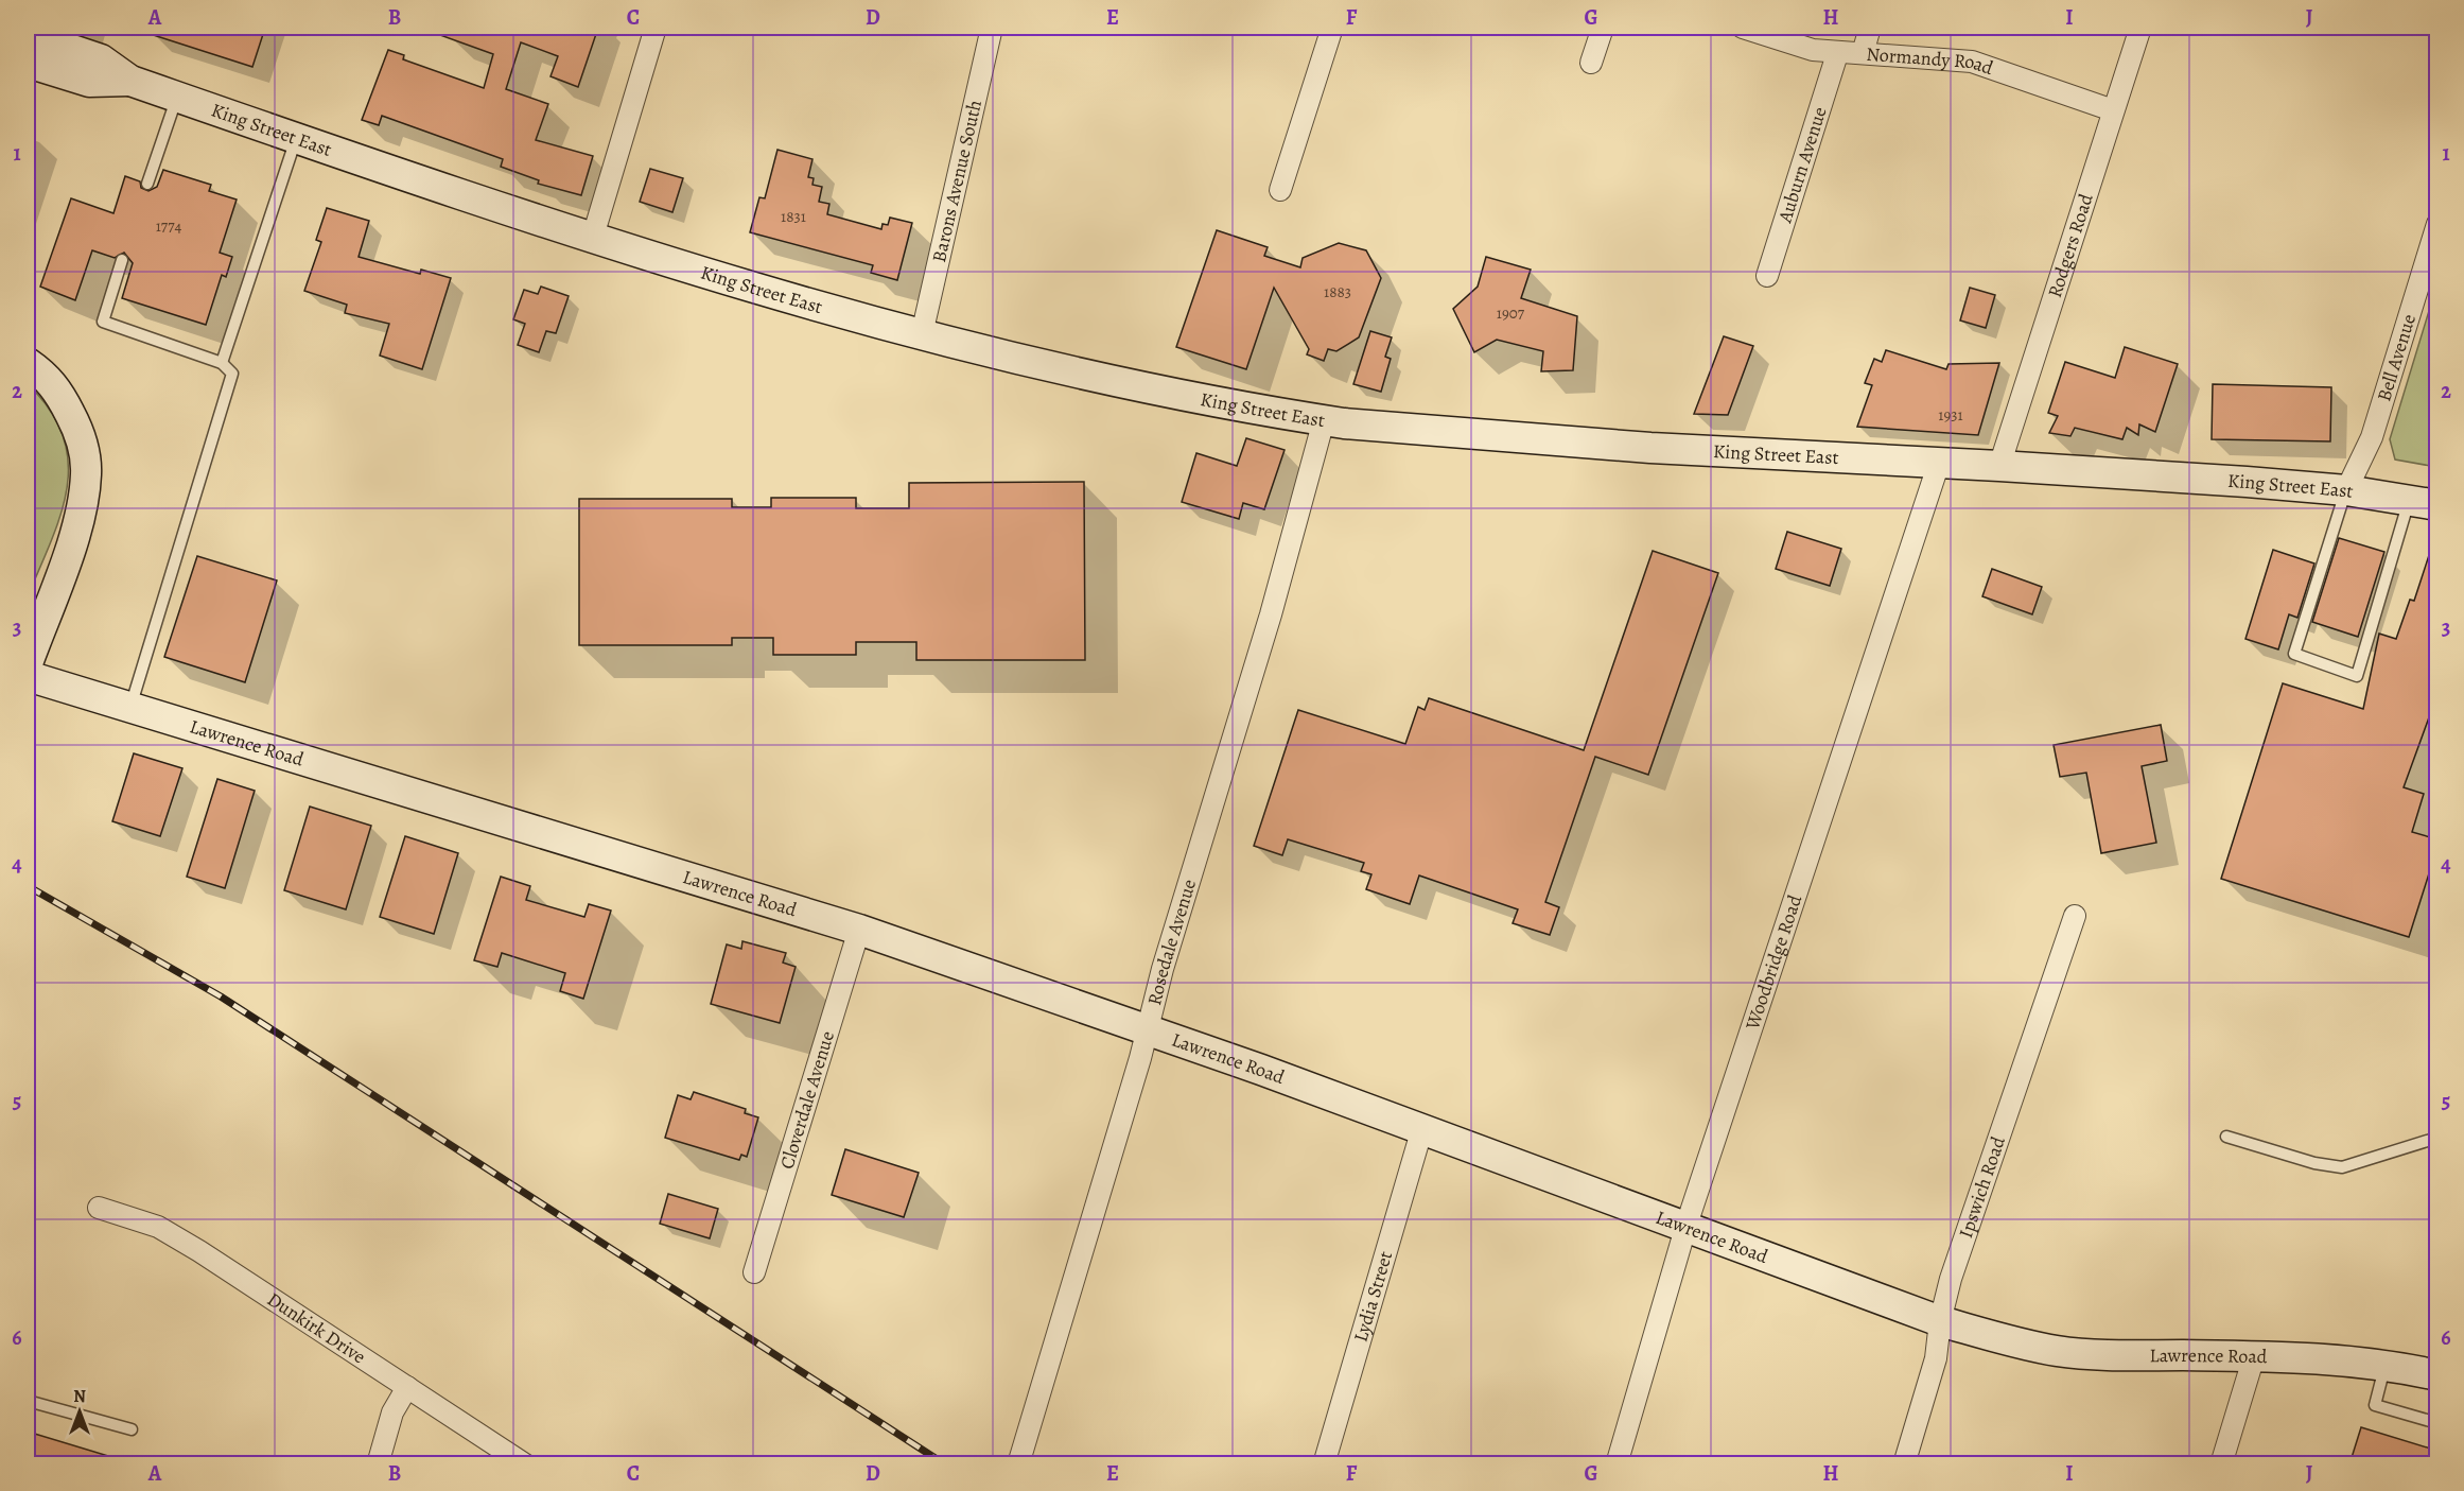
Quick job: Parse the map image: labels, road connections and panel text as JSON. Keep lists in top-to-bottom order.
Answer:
{
  "streets": {
    "main road": ["King Street East", "Lawrence Road"],
    "street": [
      "Normandy Road",
      "Auburn Avenue",
      "Barons Avenue South",
      "Rodgers Road",
      "Bell Avenue",
      "Rosedale Avenue",
      "Woodbridge Road",
      "Cloverdale Avenue",
      "Ipswich Road",
      "Lydia Street",
      "Dunkirk Drive"
    ]
  },
  "crossings": [
    ["Normandy Road", "Auburn Avenue"],
    ["Normandy Road", "Rodgers Road"],
    ["King Street East", "Barons Avenue South"],
    ["King Street East", "Rodgers Road"],
    ["King Street East", "Bell Avenue"],
    ["King Street East", "Rosedale Avenue"],
    ["King Street East", "Woodbridge Road"],
    ["Lawrence Road", "Rosedale Avenue"],
    ["Lawrence Road", "Woodbridge Road"],
    ["Lawrence Road", "Cloverdale Avenue"],
    ["Lawrence Road", "Ipswich Road"],
    ["Lawrence Road", "Lydia Street"]
  ],
  "house_numbers": [
    "1831",
    "1774",
    "1883",
    "1907",
    "1931"
  ],
  "north": "top",
  "grid": {
    "columns": [
      "A",
      "B",
      "C",
      "D",
      "E",
      "F",
      "G",
      "H",
      "I",
      "J"
    ],
    "rows": [
      "1",
      "2",
      "3",
      "4",
      "5",
      "6"
    ]
  }
}
